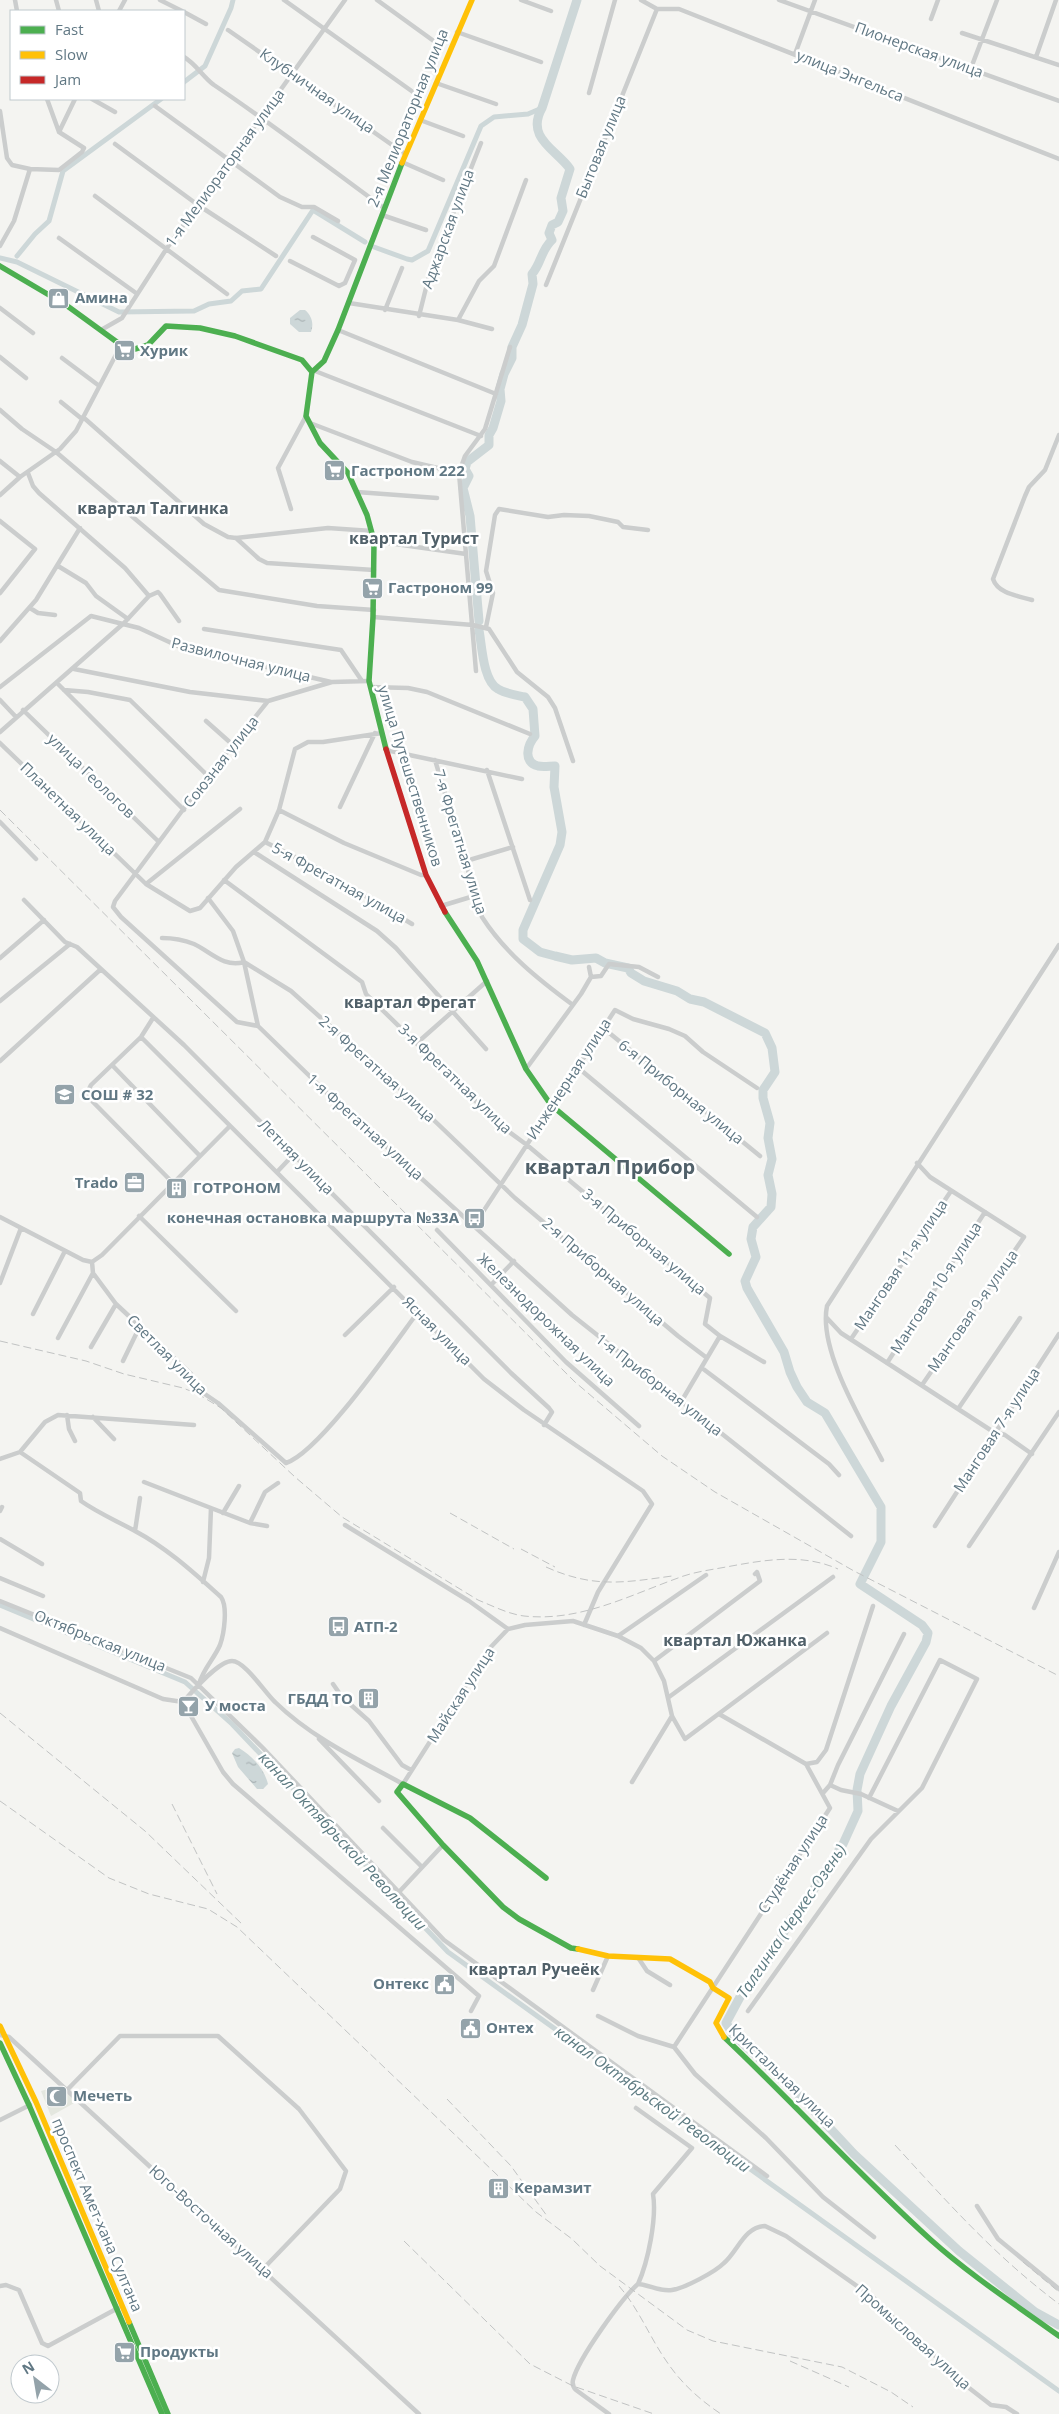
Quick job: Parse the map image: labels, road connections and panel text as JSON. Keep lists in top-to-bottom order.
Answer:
{
  "streets": {
    "street": [
      "Пионерская улица",
      "улица Энгельса",
      "Клубничная улица",
      "2-я Мелиораторная улица",
      "Бытовая улица",
      "1-я Мелиораторная улица",
      "Аджарская улица",
      "Развилочная улица",
      "Союзная улица",
      "улица Геологов",
      "улица Путешественников",
      "Планетная улица",
      "7-я Фрегатная улица",
      "5-я Фрегатная улица",
      "2-я Фрегатная улица",
      "3-я Фрегатная улица",
      "Инженерная улица",
      "6-я Приборная улица",
      "1-я Фрегатная улица",
      "Летняя улица",
      "3-я Приборная улица",
      "Манговая 11-я улица",
      "2-я Приборная улица",
      "Манговая 10-я улица",
      "Манговая 9-я улица",
      "Железнодорожная улица",
      "Ясная улица",
      "Светлая улица",
      "1-я Приборная улица",
      "Манговая 7-я улица",
      "Октябрьская улица",
      "Майская улица",
      "Студёная улица",
      "Кристальная улица",
      "проспект Амет-хана Султана",
      "Юго-Восточная улица",
      "Промысловая улица"
    ]
  },
  "crossings": [
    ["улица Энгельса", "Бытовая улица"],
    ["Клубничная улица", "2-я Мелиораторная улица"],
    ["Клубничная улица", "1-я Мелиораторная улица"],
    ["Развилочная улица", "Союзная улица"],
    ["Союзная улица", "улица Геологов"],
    ["Союзная улица", "улица Путешественников"],
    ["Союзная улица", "Планетная улица"],
    ["Союзная улица", "1-я Фрегатная улица"],
    ["улица Путешественников", "Инженерная улица"],
    ["2-я Фрегатная улица", "Инженерная улица"],
    ["2-я Фрегатная улица", "2-я Приборная улица"],
    ["3-я Фрегатная улица", "Инженерная улица"],
    ["3-я Фрегатная улица", "3-я Приборная улица"],
    ["Инженерная улица", "6-я Приборная улица"],
    ["Инженерная улица", "1-я Фрегатная улица"],
    ["Инженерная улица", "3-я Приборная улица"],
    ["Инженерная улица", "2-я Приборная улица"],
    ["Инженерная улица", "1-я Приборная улица"],
    ["1-я Фрегатная улица", "1-я Приборная улица"],
    ["Летняя улица", "Ясная улица"],
    ["Манговая 10-я улица", "Манговая 9-я улица"],
    ["Ясная улица", "Светлая улица"],
    ["Майская улица", "Кристальная улица"],
    ["Студёная улица", "Кристальная улица"],
    ["проспект Амет-хана Султана", "Юго-Восточная улица"]
  ],
  "districts": [
    "квартал Талгинка",
    "квартал Турист",
    "квартал Фрегат",
    "квартал Прибор",
    "квартал Южанка",
    "квартал Ручеёк"
  ],
  "water": ["канал Октябрьской Революции", "Талгинка (Черкес-Озень)"],
  "places": {
    "shop": ["Амина"],
    "supermarket": [
      "Хурик",
      "Гастроном 222",
      "Гастроном 99",
      "Продукты"
    ],
    "school or university": ["СОШ # 32"],
    "office": ["Trado"],
    "building": ["ГОТРОНОМ", "ГБДД ТО", "Керамзит"],
    "bus stop": ["конечная остановка маршрута №33А", "АТП-2"],
    "bar": ["У моста"],
    "public building": ["Онтекс", "Онтех"],
    "mosque": ["Мечеть"]
  },
  "legend": ["Fast", "Slow", "Jam"],
  "north": "top left"
}
